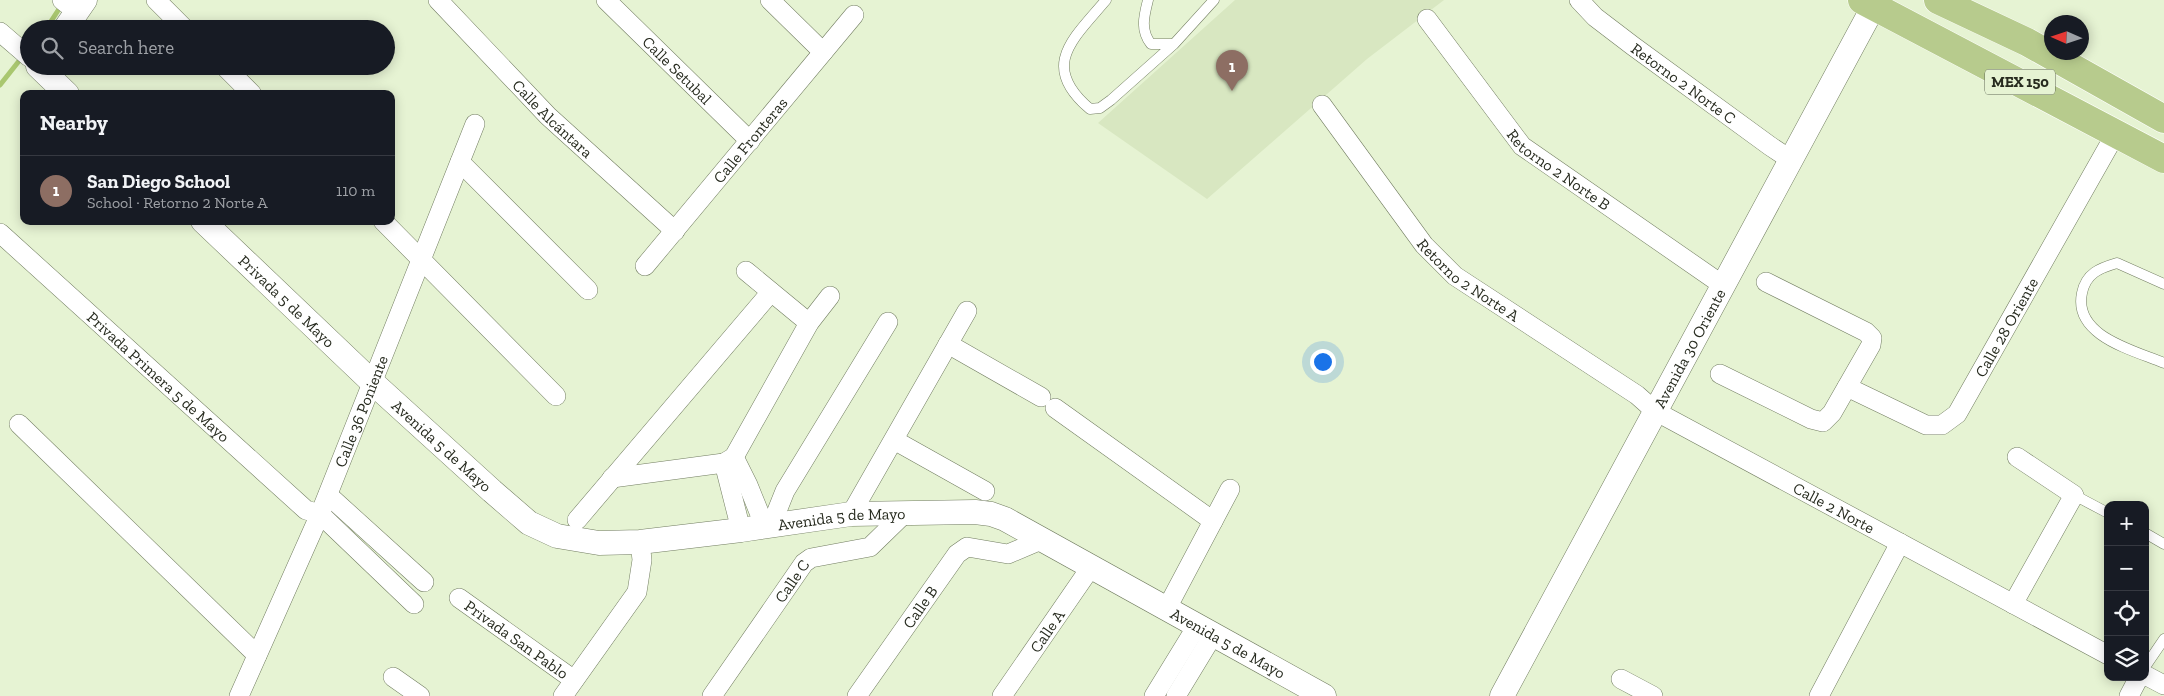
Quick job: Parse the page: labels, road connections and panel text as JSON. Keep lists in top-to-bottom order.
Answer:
{
  "streets": {
    "main road": ["MEX 150"],
    "street": [
      "Calle Setubal",
      "Retorno 2 Norte C",
      "Calle Alcántara",
      "Calle Fronteras",
      "Retorno 2 Norte B",
      "Retorno 2 Norte A",
      "Privada 5 de Mayo",
      "Calle 28 Oriente",
      "Avenida 30 Oriente",
      "Privada Primera 5 de Mayo",
      "Calle 36 Poniente",
      "Avenida 5 de Mayo",
      "Calle 2 Norte",
      "Calle C",
      "Calle B",
      "Calle A",
      "Privada San Pablo"
    ]
  },
  "crossings": [
    ["Calle Setubal", "Calle Fronteras"],
    ["MEX 150", "Calle 28 Oriente"],
    ["MEX 150", "Avenida 30 Oriente"],
    ["Retorno 2 Norte C", "Avenida 30 Oriente"],
    ["Calle Alcántara", "Calle Fronteras"],
    ["Retorno 2 Norte B", "Avenida 30 Oriente"],
    ["Retorno 2 Norte A", "Avenida 30 Oriente"],
    ["Retorno 2 Norte A", "Calle 2 Norte"],
    ["Privada 5 de Mayo", "Calle 36 Poniente"],
    ["Privada 5 de Mayo", "Avenida 5 de Mayo"],
    ["Avenida 30 Oriente", "Calle 2 Norte"],
    ["Privada Primera 5 de Mayo", "Calle 36 Poniente"],
    ["Calle 36 Poniente", "Avenida 5 de Mayo"],
    ["Avenida 5 de Mayo", "Calle C"],
    ["Avenida 5 de Mayo", "Calle B"],
    ["Avenida 5 de Mayo", "Calle A"]
  ],
  "north": "left",
  "page": {
    "search": "Search here",
    "pins": "1",
    "heading": "Nearby",
    "list": [
      {
        "mark": "1",
        "name": "San Diego School",
        "note": "School · Retorno 2 Norte A",
        "value": "110 m"
      }
    ],
    "map_buttons": ["+", "−"]
  }
}
